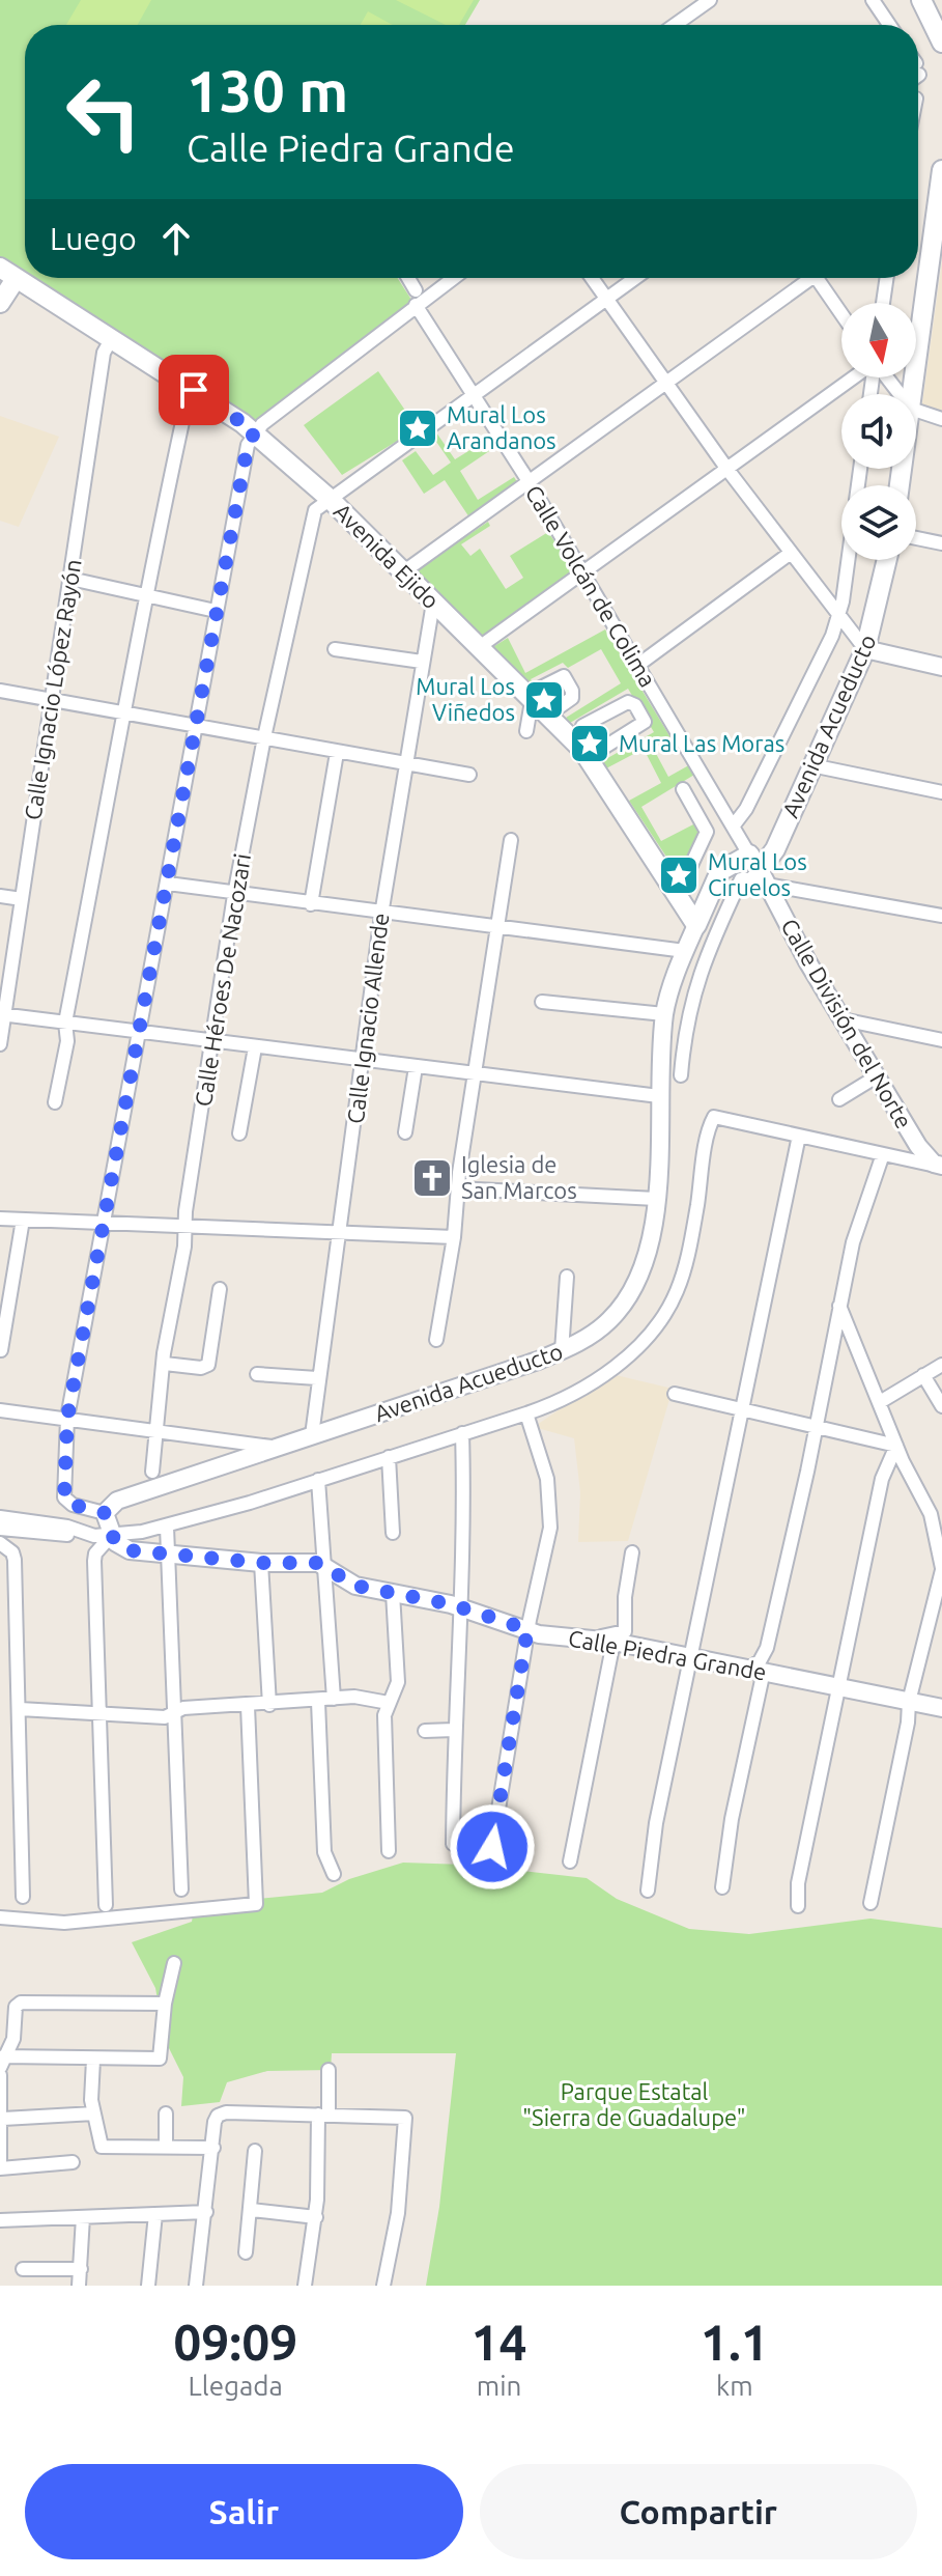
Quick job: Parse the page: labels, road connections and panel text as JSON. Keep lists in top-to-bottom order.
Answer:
{
  "streets": {
    "main road": ["Avenida Ejido", "Avenida Acueducto"],
    "street": [
      "Calle Volcán de Colima",
      "Calle Ignacio López Rayón",
      "Calle Héroes De Nacozari",
      "Calle Ignacio Allende",
      "Calle División del Norte",
      "Calle Piedra Grande"
    ]
  },
  "crossings": [
    ["Avenida Ejido", "Calle Ignacio López Rayón"],
    ["Avenida Ejido", "Avenida Acueducto"],
    ["Avenida Ejido", "Calle Héroes De Nacozari"],
    ["Avenida Ejido", "Calle Ignacio Allende"],
    ["Calle Volcán de Colima", "Avenida Acueducto"],
    ["Calle Volcán de Colima", "Calle División del Norte"],
    ["Avenida Acueducto", "Calle Ignacio Allende"],
    ["Avenida Acueducto", "Calle División del Norte"],
    ["Avenida Acueducto", "Calle Piedra Grande"]
  ],
  "parks": ["Parque Estatal \"Sierra de Guadalupe\""],
  "places": {
    "place": [
      "Mural Los Arandanos",
      "Mural Los Viñedos",
      "Mural Las Moras",
      "Mural Los Ciruelos"
    ],
    "church": ["Iglesia de San Marcos"]
  },
  "north": "bottom",
  "page": {
    "turn": ["130 m", "Calle Piedra Grande"],
    "then": "Luego",
    "eta": [
      "09:09",
      "Llegada",
      "14",
      "min",
      "1.1",
      "km"
    ],
    "buttons": ["Salir", "Compartir"]
  }
}
